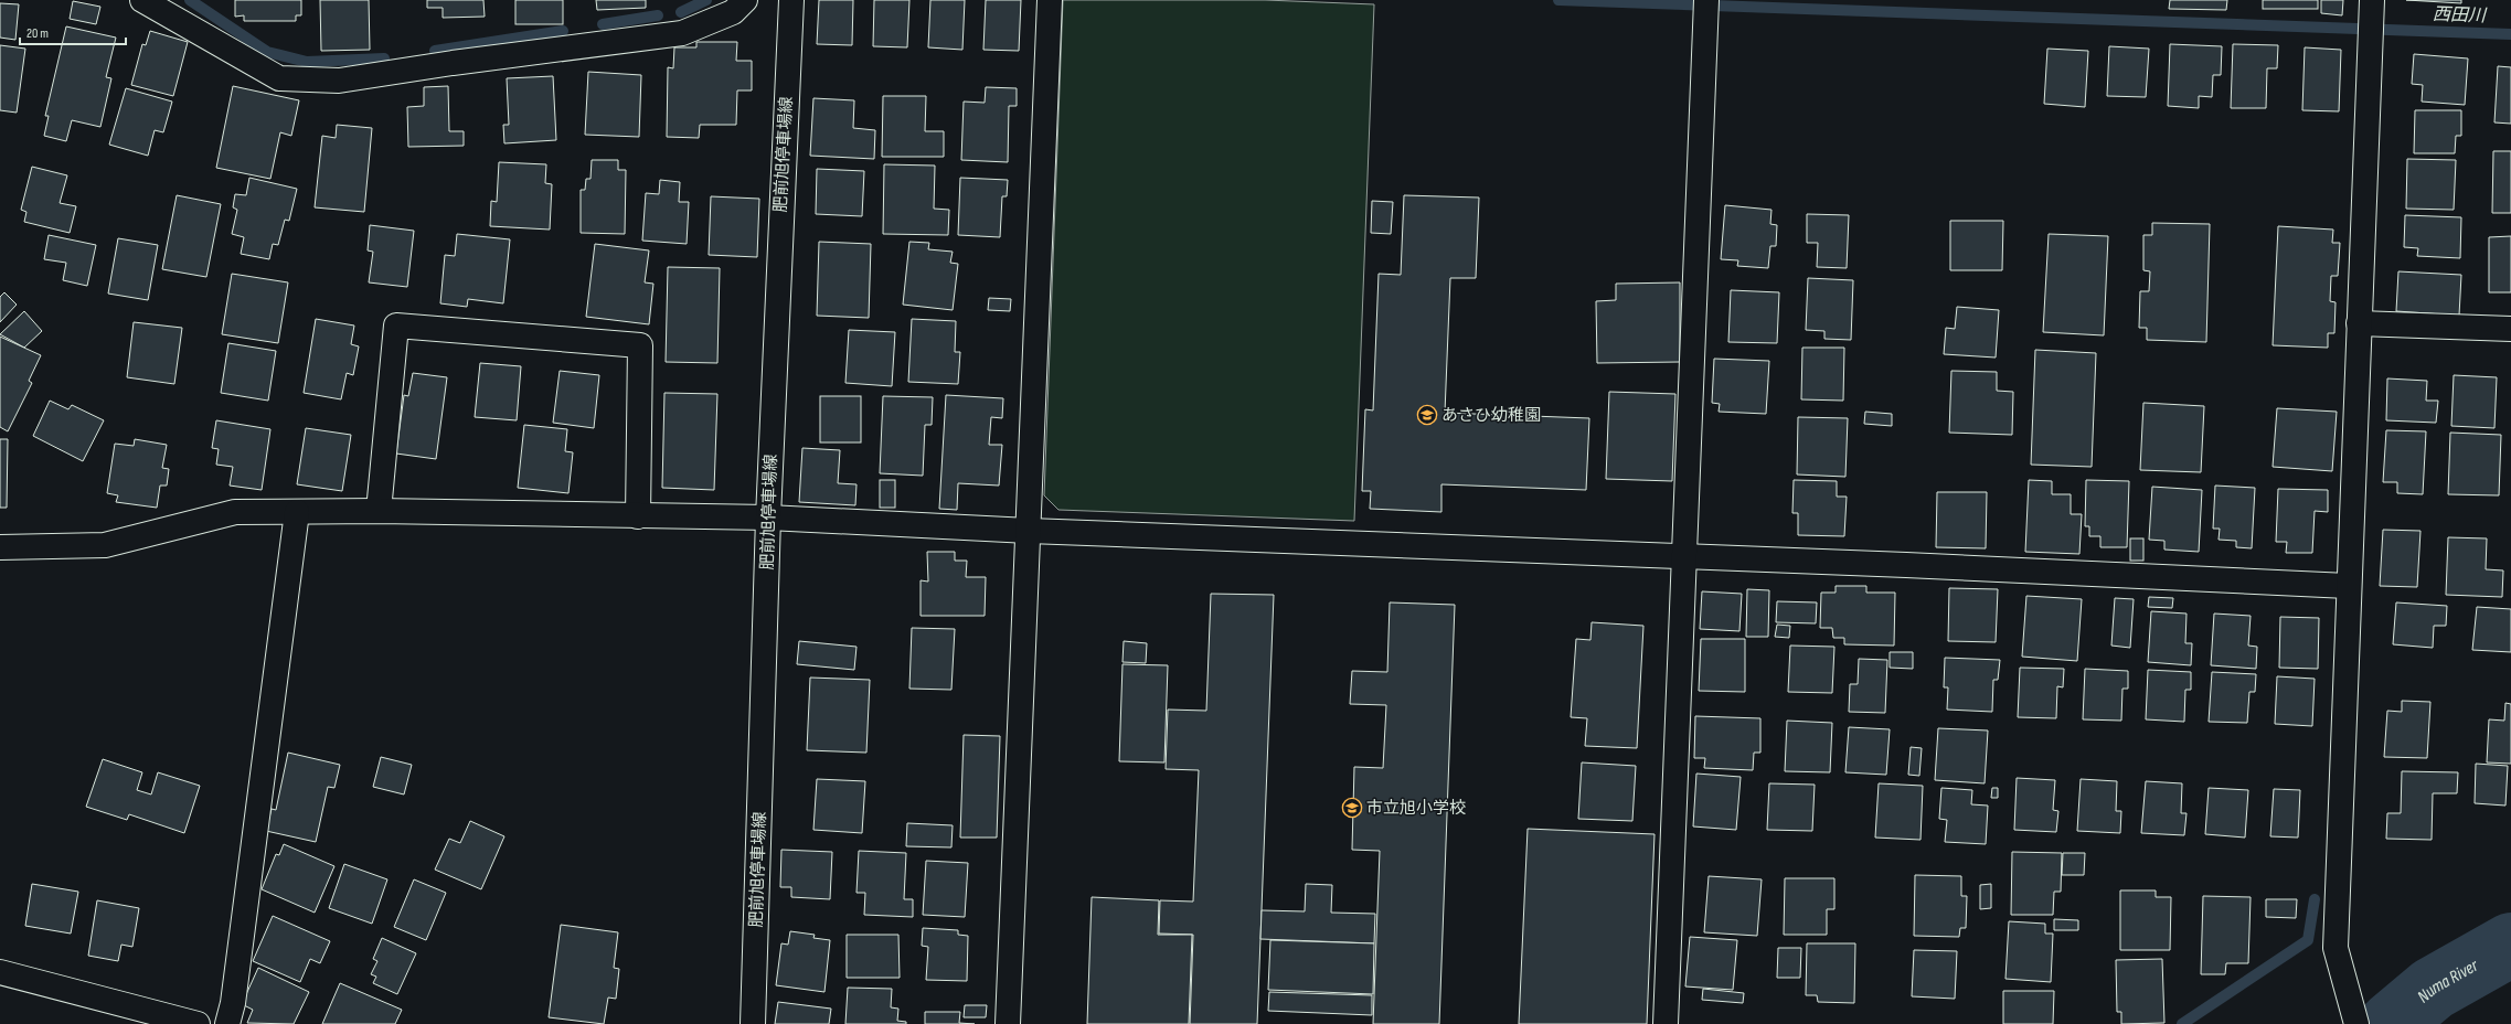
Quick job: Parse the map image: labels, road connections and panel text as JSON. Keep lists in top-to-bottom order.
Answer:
{
  "streets": {
    "street": ["肥前旭停車場線"]
  },
  "water": ["西田川", "Numa River"],
  "places": {
    "school or university": ["あさひ幼稚園", "市立旭小学校"]
  },
  "scale_bar": "20 m"
}
